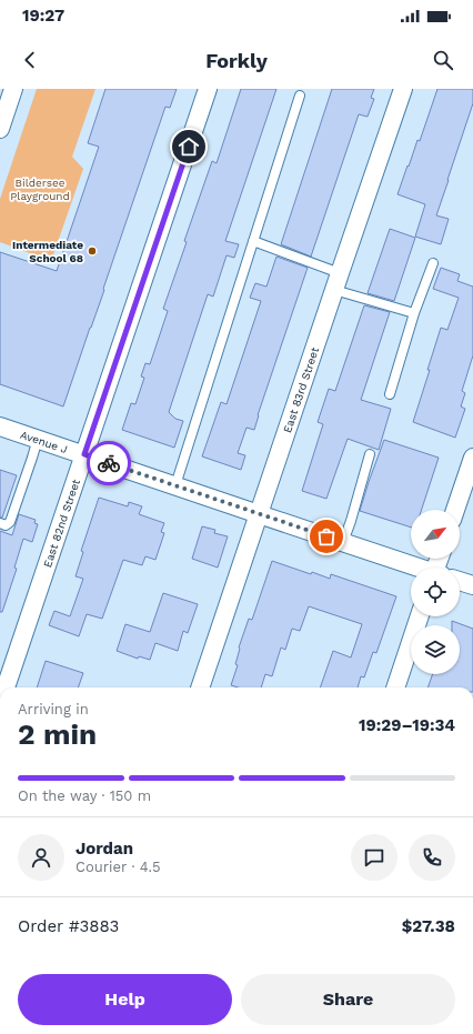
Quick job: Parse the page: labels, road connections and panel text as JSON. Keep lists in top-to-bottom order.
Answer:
{
  "streets": {
    "street": ["East 83rd Street", "Avenue J", "East 82nd Street"]
  },
  "crossings": [
    ["East 83rd Street", "Avenue J"],
    ["Avenue J", "East 82nd Street"]
  ],
  "parks": ["Bildersee Playground"],
  "places": ["Intermediate School 68"],
  "north": "top right",
  "page": {
    "status": "19:27",
    "header": "Forkly",
    "heading": ["2 min", "Arriving in", "19:29–19:34"],
    "panel": [
      "Jordan",
      "Courier · 4.5",
      "Order #3883",
      "$27.38"
    ],
    "bar": "On the way · 150 m",
    "buttons": ["Help", "Share"]
  }
}
